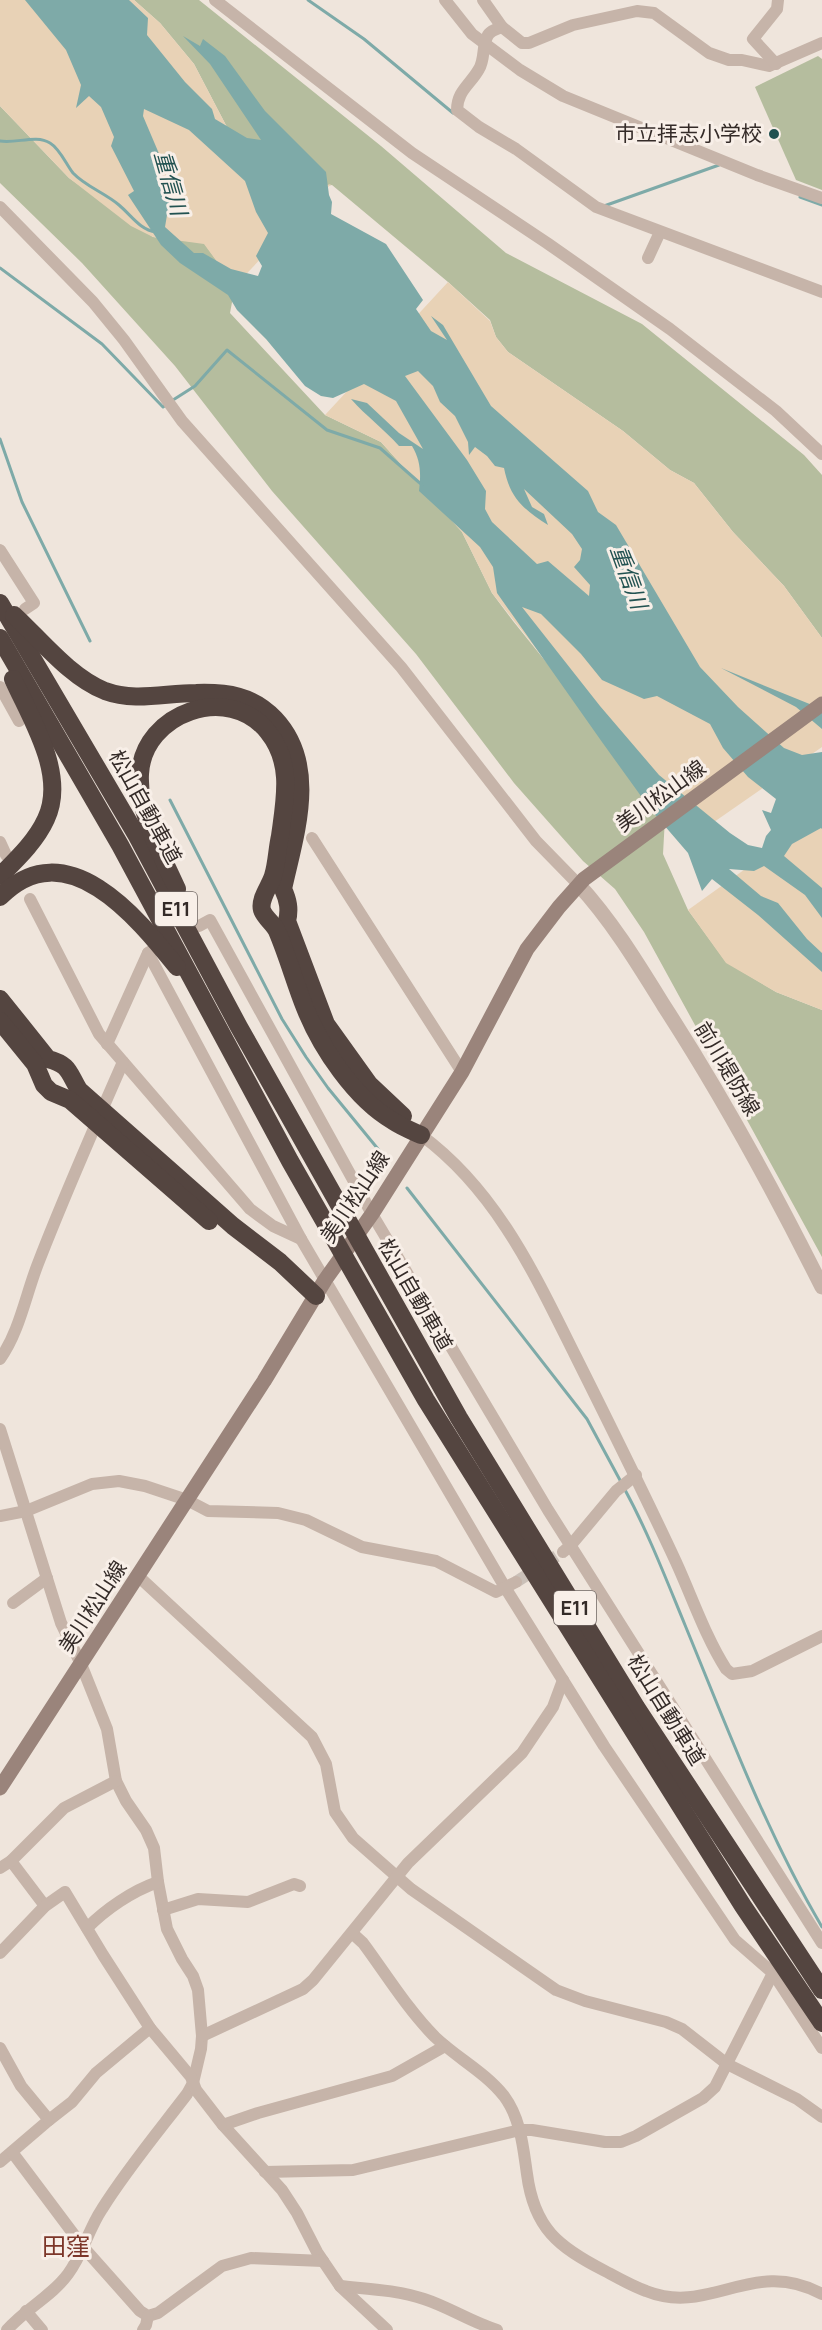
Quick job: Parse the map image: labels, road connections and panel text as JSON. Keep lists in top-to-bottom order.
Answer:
{
  "streets": {
    "highway": ["松山自動車道", "E11"],
    "main road": ["美川松山線"],
    "street": ["前川堤防線"]
  },
  "crossings": [
    ["美川松山線", "前川堤防線"]
  ],
  "districts": ["田窪"],
  "water": ["重信川"],
  "places": ["市立拝志小学校"]
}
